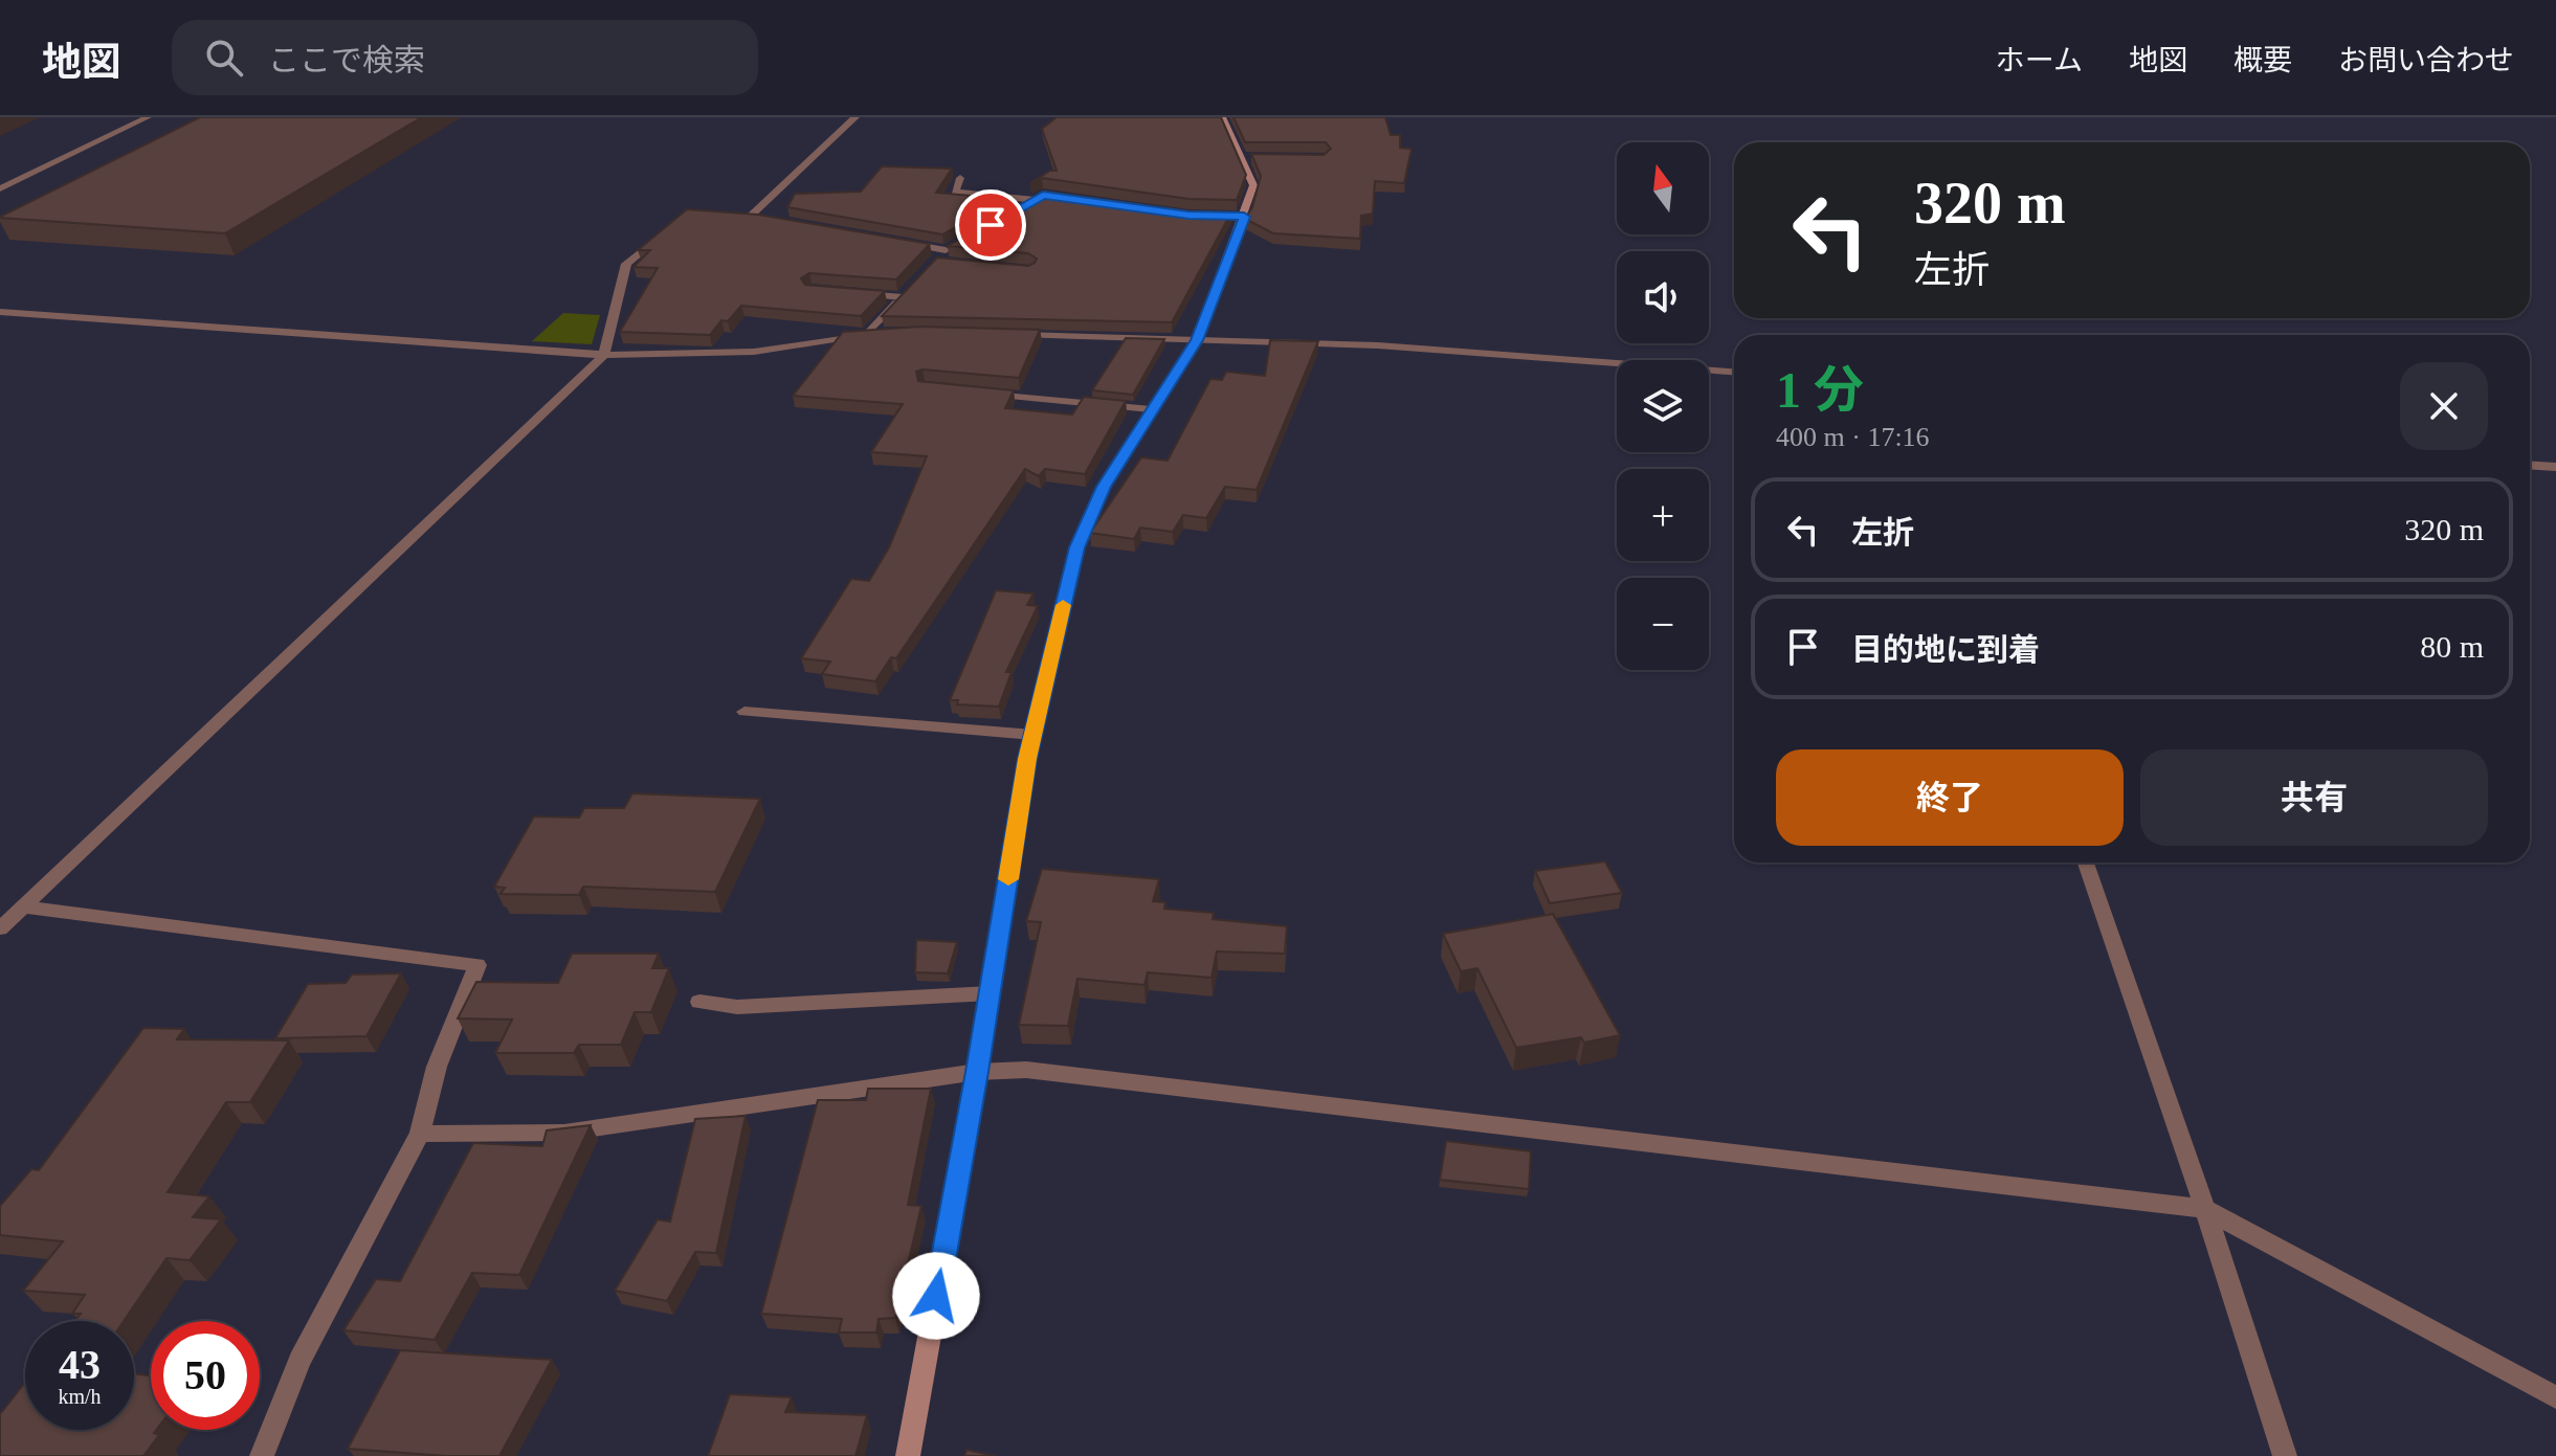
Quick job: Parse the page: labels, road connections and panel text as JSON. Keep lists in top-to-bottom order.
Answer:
{
  "north": "top",
  "page": {
    "header": "地図",
    "search": "ここで検索",
    "nav": [
      "ホーム",
      "地図",
      "概要",
      "お問い合わせ"
    ],
    "map_buttons": ["+", "−"],
    "turn": ["320 m", "左折"],
    "heading": ["1 分", "400 m · 17:16"],
    "list": [
      {
        "name": "左折",
        "value": "320 m"
      },
      {
        "name": "目的地に到着",
        "value": "80 m"
      }
    ],
    "buttons": ["終了", "共有"],
    "speed": "43 km/h",
    "limit": "50"
  }
}
